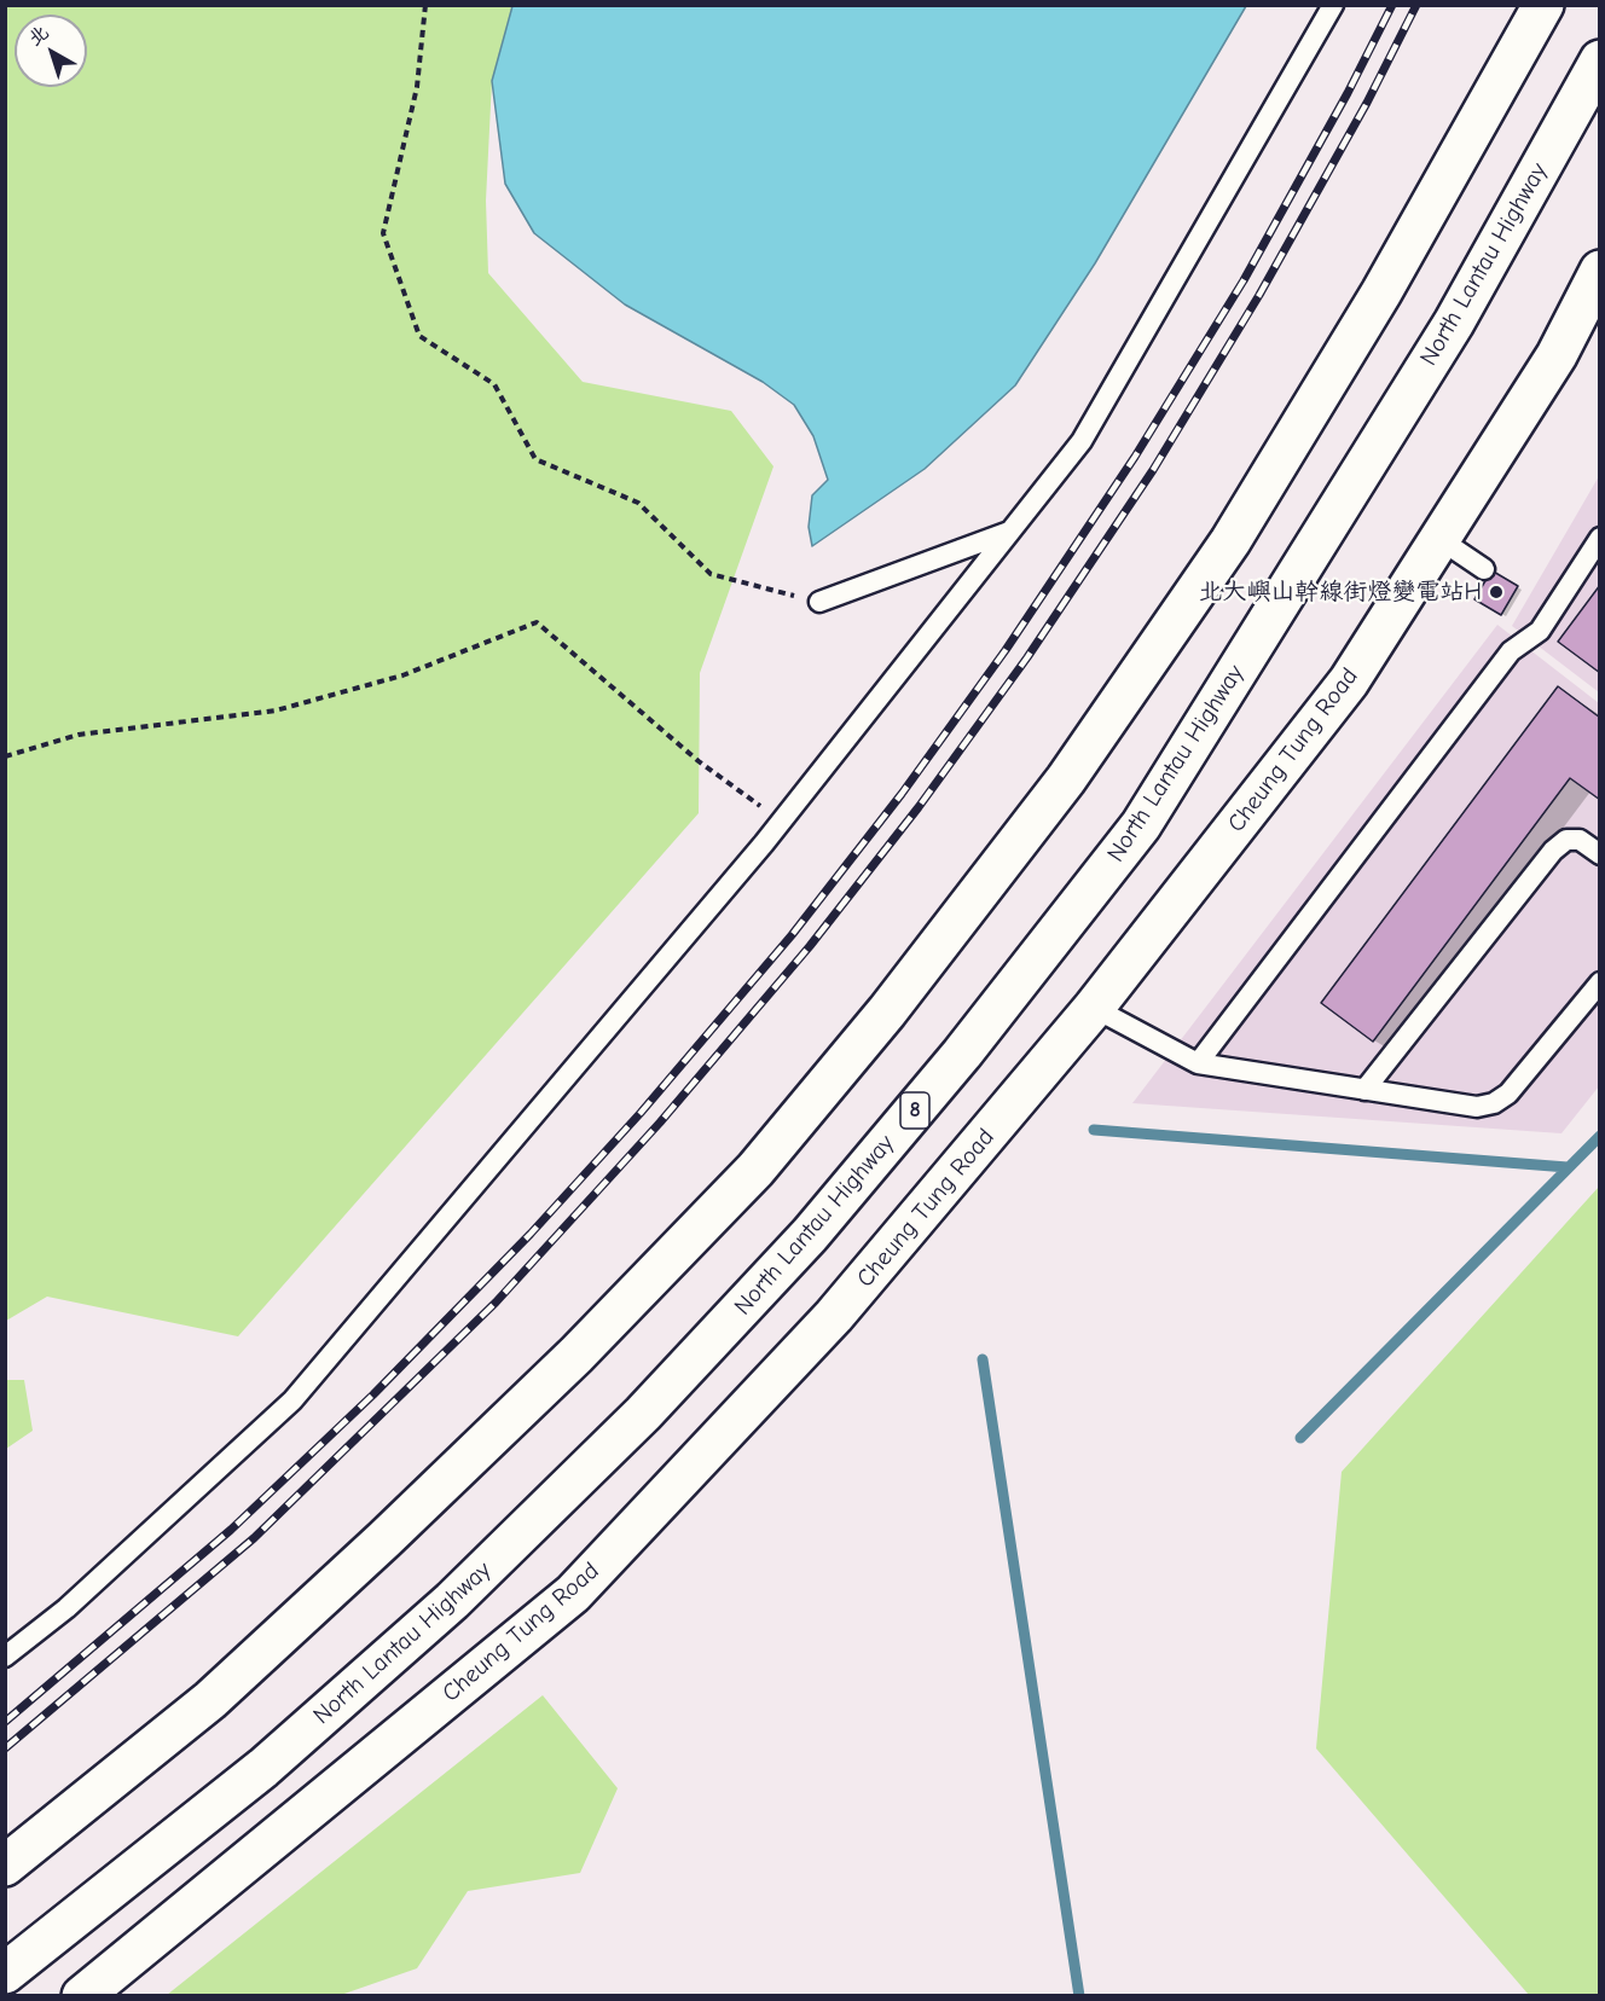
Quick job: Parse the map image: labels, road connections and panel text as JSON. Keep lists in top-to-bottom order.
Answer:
{
  "streets": {
    "main road": ["North Lantau Highway", "Cheung Tung Road", "8"]
  },
  "places": ["北大嶼山幹線街燈變電站H"],
  "north": "top left"
}
